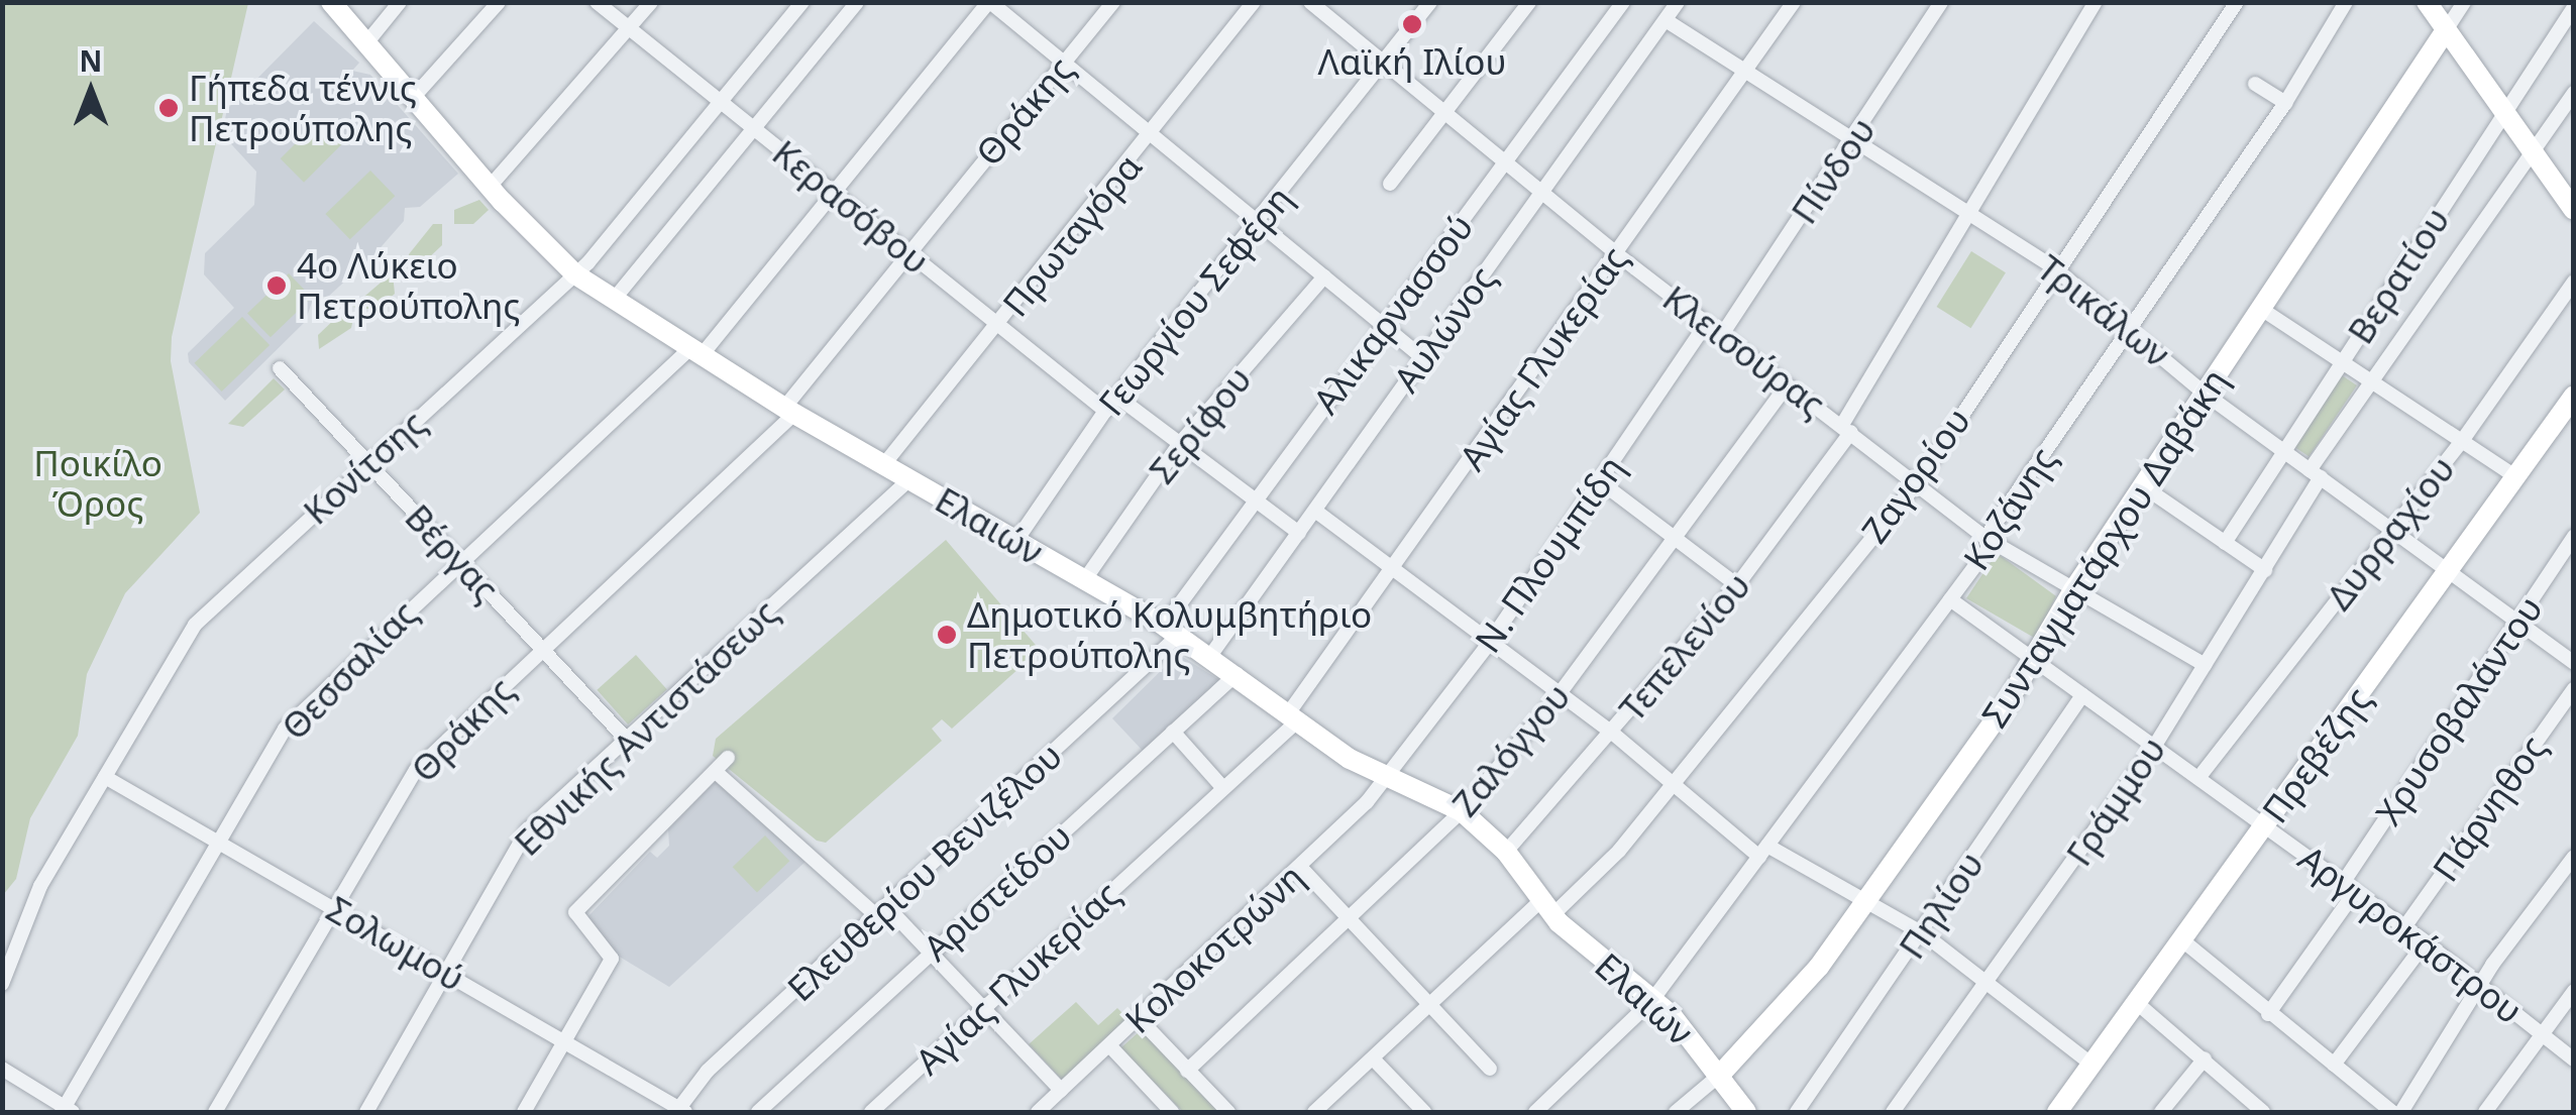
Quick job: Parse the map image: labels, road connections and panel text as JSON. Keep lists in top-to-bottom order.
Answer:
{
  "streets": {
    "street": [
      "Θράκης",
      "Πίνδου",
      "Κερασόβου",
      "Πρωταγόρα",
      "Βερατίου",
      "Γεωργίου Σεφέρη",
      "Τρικάλων",
      "Αλικαρνασσού",
      "Αυλώνος",
      "Κλεισούρας",
      "Αγίας Γλυκερίας",
      "Σερίφου",
      "Κονίτσης",
      "Ζαγορίου",
      "Κοζάνης",
      "Ελαιών",
      "Δυρραχίου",
      "Συνταγματάρχου Δαβάκη",
      "Βέργας",
      "N. Πλουμπίδη",
      "Τεπελενίου",
      "Θεσσαλίας",
      "Χρυσοβαλάντου",
      "Εθνικής Αντιστάσεως",
      "Ζαλόγγου",
      "Πρεβέζης",
      "Γράμμου",
      "Πάρνηθος",
      "Ελευθερίου Βενιζέλου",
      "Αριστείδου",
      "Πηλίου",
      "Αργυροκάστρου",
      "Σολωμού",
      "Κολοκοτρώνη"
    ]
  },
  "crossings": [
    ["Θράκης", "Κερασόβου"],
    ["Θράκης", "Ελαιών"],
    ["Θράκης", "Βέργας"],
    ["Θράκης", "Σολωμού"],
    ["Πίνδου", "Τρικάλων"],
    ["Πίνδου", "Κλεισούρας"],
    ["Κερασόβου", "Πρωταγόρα"],
    ["Κερασόβου", "Γεωργίου Σεφέρη"],
    ["Κερασόβου", "Κονίτσης"],
    ["Κερασόβου", "Θεσσαλίας"],
    ["Πρωταγόρα", "Ελαιών"],
    ["Βερατίου", "Τρικάλων"],
    ["Γεωργίου Σεφέρη", "Κλεισούρας"],
    ["Γεωργίου Σεφέρη", "Ελαιών"],
    ["Τρικάλων", "Αυλώνος"],
    ["Τρικάλων", "Αγίας Γλυκερίας"],
    ["Τρικάλων", "Ζαγορίου"],
    ["Τρικάλων", "Κοζάνης"],
    ["Τρικάλων", "Δυρραχίου"],
    ["Τρικάλων", "Συνταγματάρχου Δαβάκη"],
    ["Τρικάλων", "Τεπελενίου"],
    ["Τρικάλων", "Χρυσοβαλάντου"],
    ["Τρικάλων", "Πρεβέζης"],
    ["Τρικάλων", "Γράμμου"],
    ["Αλικαρνασσού", "Κλεισούρας"],
    ["Αλικαρνασσού", "Ελαιών"],
    ["Αλικαρνασσού", "Ελευθερίου Βενιζέλου"],
    ["Αυλώνος", "Κλεισούρας"],
    ["Αυλώνος", "Ελαιών"],
    ["Κλεισούρας", "Αγίας Γλυκερίας"],
    ["Κλεισούρας", "Ζαγορίου"],
    ["Κλεισούρας", "Κοζάνης"],
    ["Κλεισούρας", "Συνταγματάρχου Δαβάκη"],
    ["Κλεισούρας", "N. Πλουμπίδη"],
    ["Κλεισούρας", "Τεπελενίου"],
    ["Κλεισούρας", "Ζαλόγγου"],
    ["Κλεισούρας", "Γράμμου"],
    ["Αγίας Γλυκερίας", "Ελαιών"],
    ["Σερίφου", "Ελαιών"],
    ["Κονίτσης", "Ελαιών"],
    ["Κονίτσης", "Βέργας"],
    ["Κονίτσης", "Σολωμού"],
    ["Ζαγορίου", "Ελαιών"],
    ["Κοζάνης", "Ελαιών"],
    ["Κοζάνης", "Αργυροκάστρου"],
    ["Ελαιών", "Συνταγματάρχου Δαβάκη"],
    ["Ελαιών", "N. Πλουμπίδη"],
    ["Ελαιών", "Τεπελενίου"],
    ["Ελαιών", "Θεσσαλίας"],
    ["Ελαιών", "Εθνικής Αντιστάσεως"],
    ["Ελαιών", "Ζαλόγγου"],
    ["Ελαιών", "Ελευθερίου Βενιζέλου"],
    ["Ελαιών", "Αριστείδου"],
    ["Ελαιών", "Κολοκοτρώνη"],
    ["Δυρραχίου", "Αργυροκάστρου"],
    ["Συνταγματάρχου Δαβάκη", "Αργυροκάστρου"],
    ["Βέργας", "Θεσσαλίας"],
    ["Βέργας", "Εθνικής Αντιστάσεως"],
    ["N. Πλουμπίδη", "Κολοκοτρώνη"],
    ["Θεσσαλίας", "Σολωμού"],
    ["Χρυσοβαλάντου", "Αργυροκάστρου"],
    ["Εθνικής Αντιστάσεως", "Σολωμού"],
    ["Πρεβέζης", "Αργυροκάστρου"],
    ["Γράμμου", "Αργυροκάστρου"],
    ["Πάρνηθος", "Αργυροκάστρου"],
    ["Ελευθερίου Βενιζέλου", "Σολωμού"],
    ["Πηλίου", "Αργυροκάστρου"]
  ],
  "parks": ["Ποικίλο Όρος"],
  "places": [
    "Λαϊκή Ιλίου",
    "Γήπεδα τέννις Πετρούπολης",
    "4ο Λύκειο Πετρούπολης",
    "Δημοτικό Κολυμβητήριο Πετρούπολης"
  ],
  "north": "top"
}
